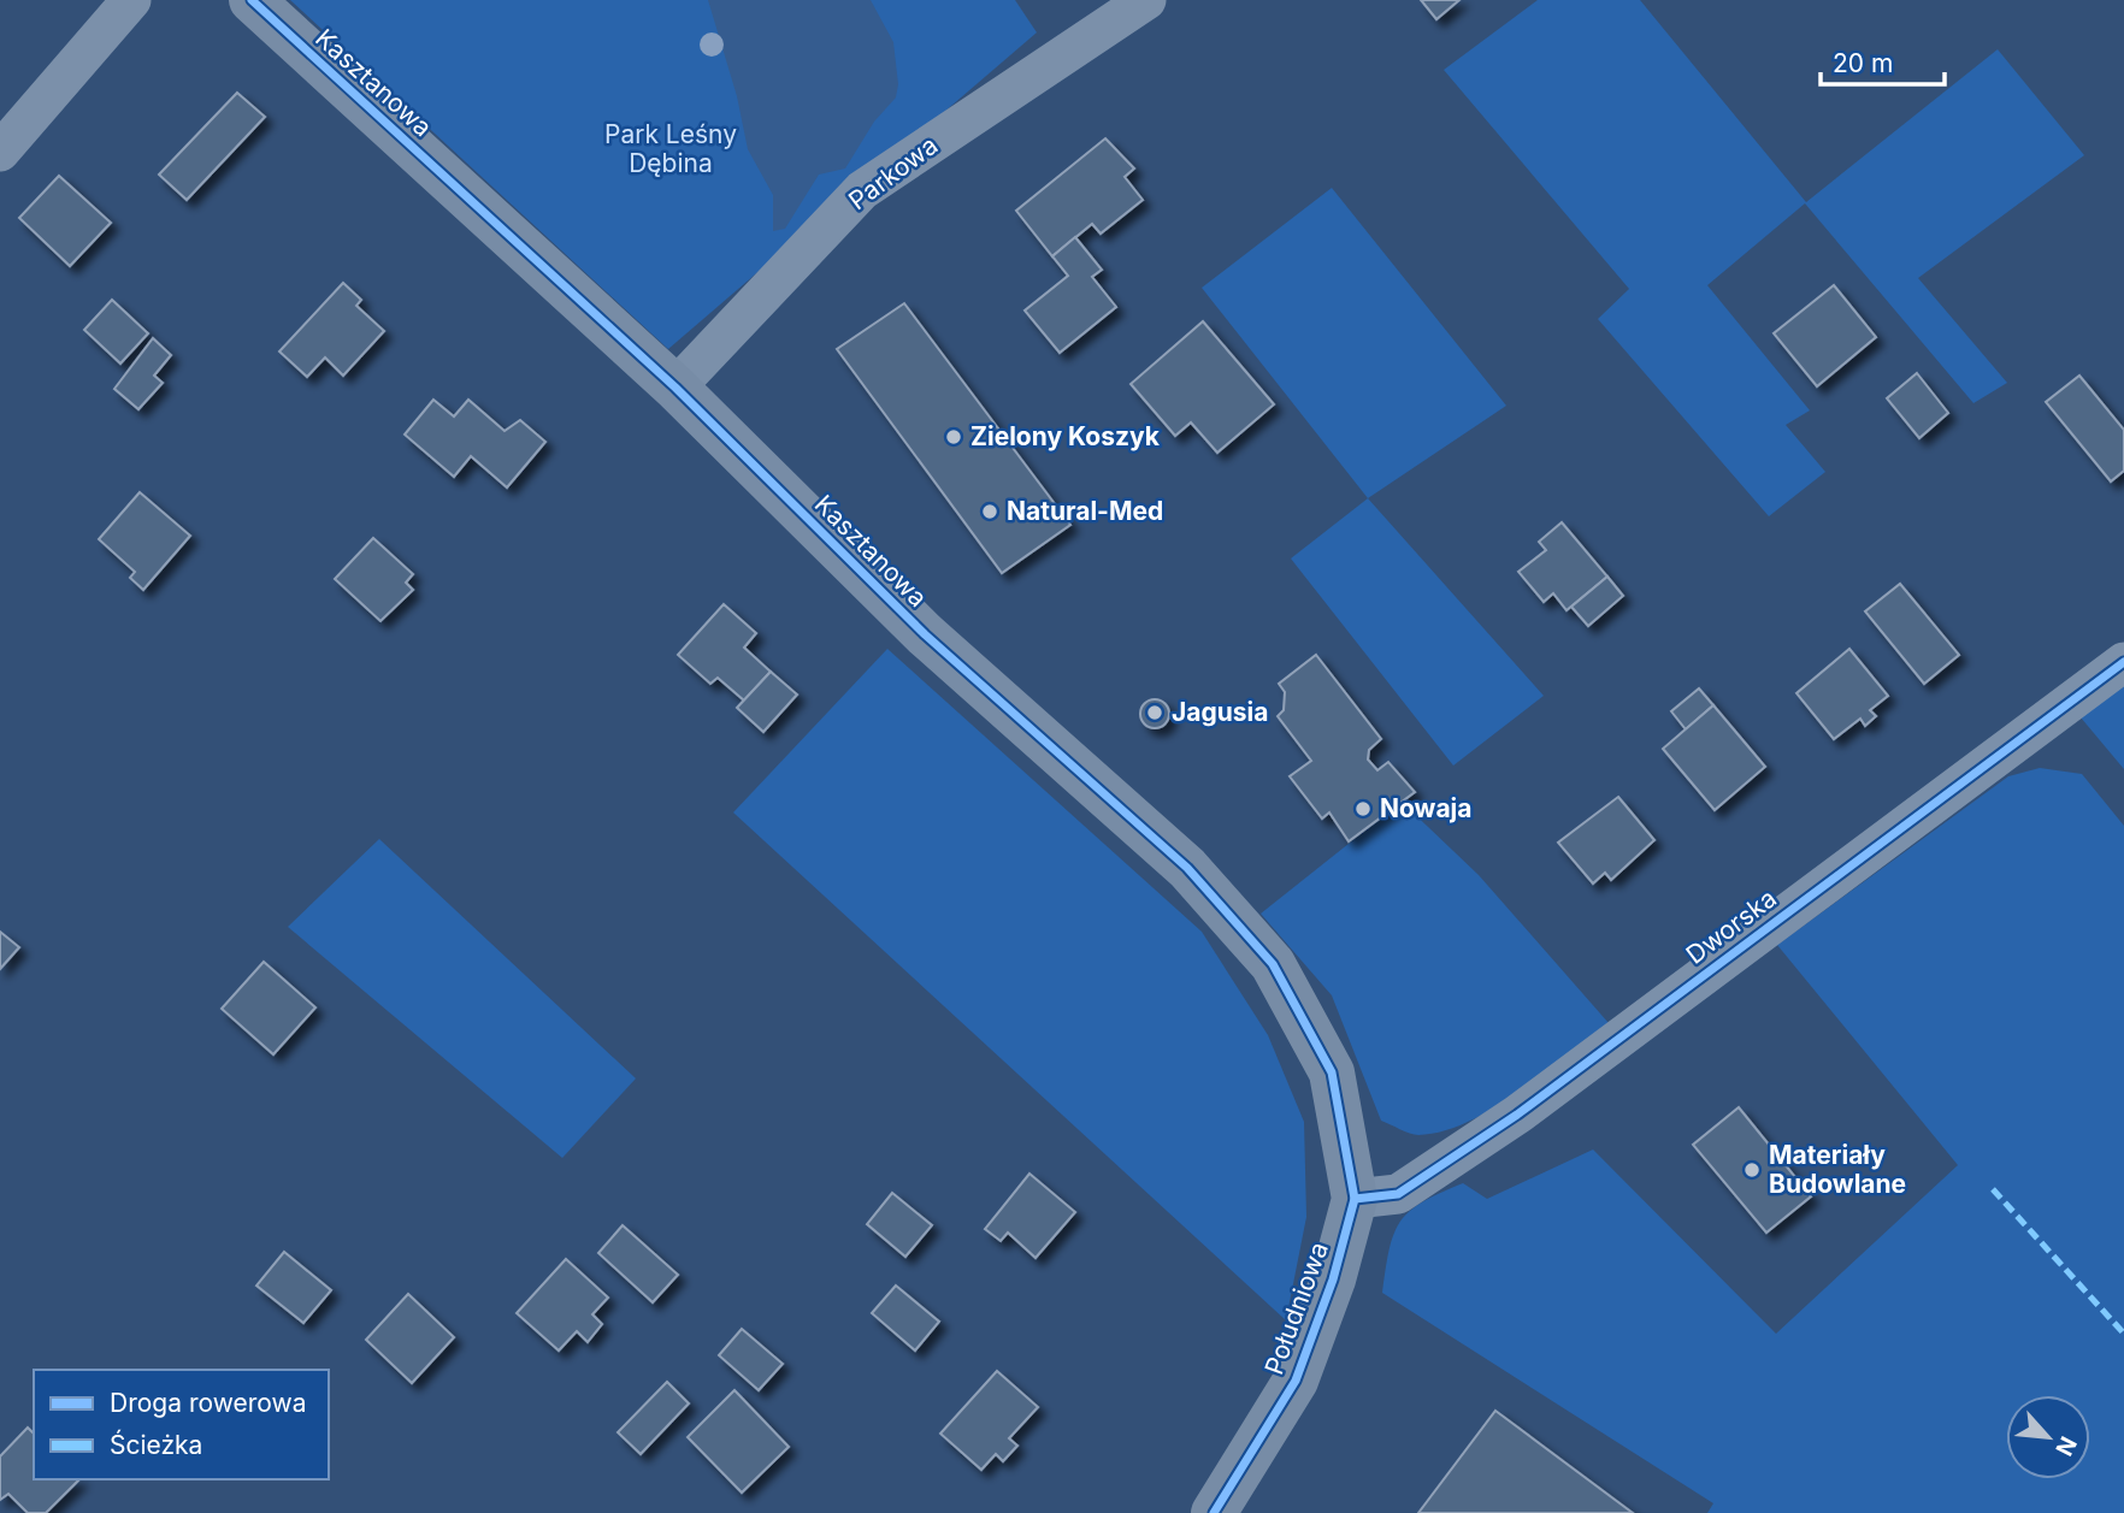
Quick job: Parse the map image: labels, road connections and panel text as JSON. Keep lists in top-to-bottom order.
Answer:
{
  "streets": {
    "street": [
      "Kasztanowa",
      "Parkowa",
      "Dworska",
      "Południowa"
    ]
  },
  "crossings": [
    ["Kasztanowa", "Parkowa"],
    ["Kasztanowa", "Dworska"],
    ["Kasztanowa", "Południowa"],
    ["Dworska", "Południowa"]
  ],
  "parks": ["Park Leśny Dębina"],
  "places": [
    "Zielony Koszyk",
    "Natural-Med",
    "Jagusia",
    "Nowaja",
    "Materiały Budowlane"
  ],
  "legend": ["Droga rowerowa", "Ścieżka"],
  "scale_bar": "20 m",
  "north": "bottom right"
}
